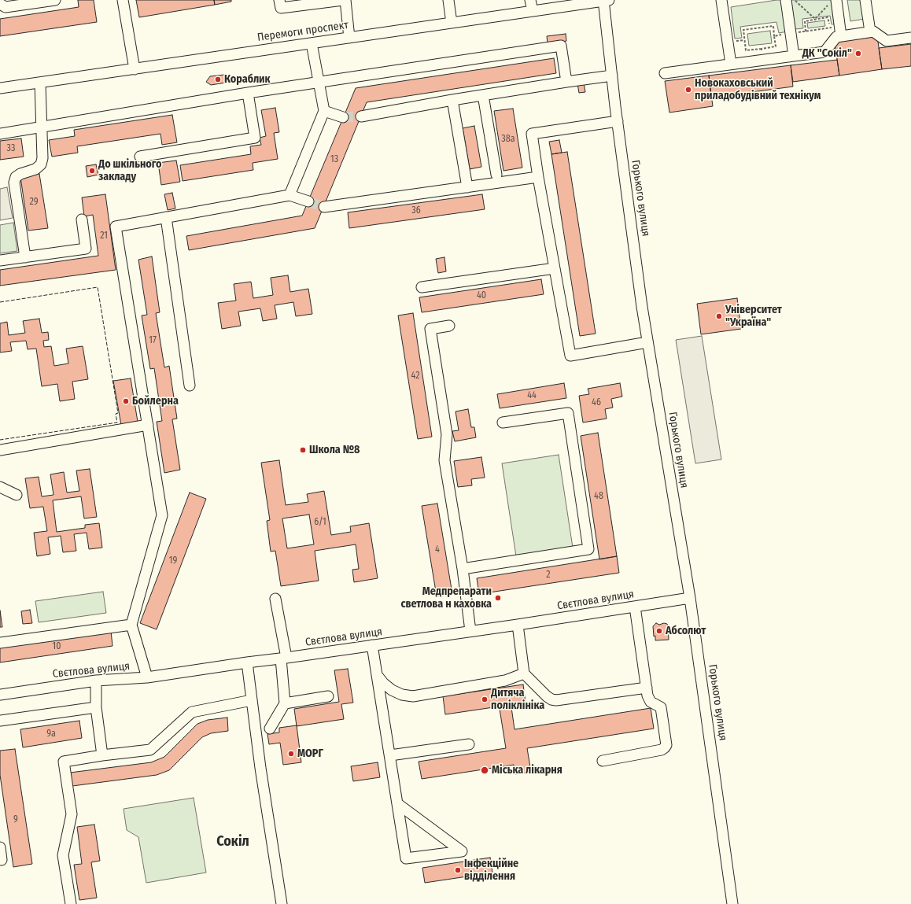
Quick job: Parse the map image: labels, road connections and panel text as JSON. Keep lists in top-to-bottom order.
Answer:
{
  "streets": {
    "street": ["Перемоги проспект", "Горького вулиця", "Свєтлова вулиця"]
  },
  "crossings": [
    ["Перемоги проспект", "Горького вулиця"],
    ["Горького вулиця", "Свєтлова вулиця"]
  ],
  "districts": ["Сокіл"],
  "places": [
    "ДК \"Сокіл\"",
    "Кораблик",
    "Новокаховський приладобудівний технікум",
    "До шкільного закладу",
    "Університет \"Україна\"",
    "Бойлерна",
    "Школа №8",
    "Медпрепарати светлова н каховка",
    "Абсолют",
    "Дитяча поліклініка",
    "МОРГ",
    "Міська лікарня",
    "Інфекційне відділення"
  ],
  "house_numbers": [
    "38а",
    "33",
    "13",
    "29",
    "36",
    "21",
    "40",
    "17",
    "42",
    "44",
    "46",
    "48",
    "6/1",
    "4",
    "19",
    "2",
    "10",
    "9а",
    "9"
  ]
}
